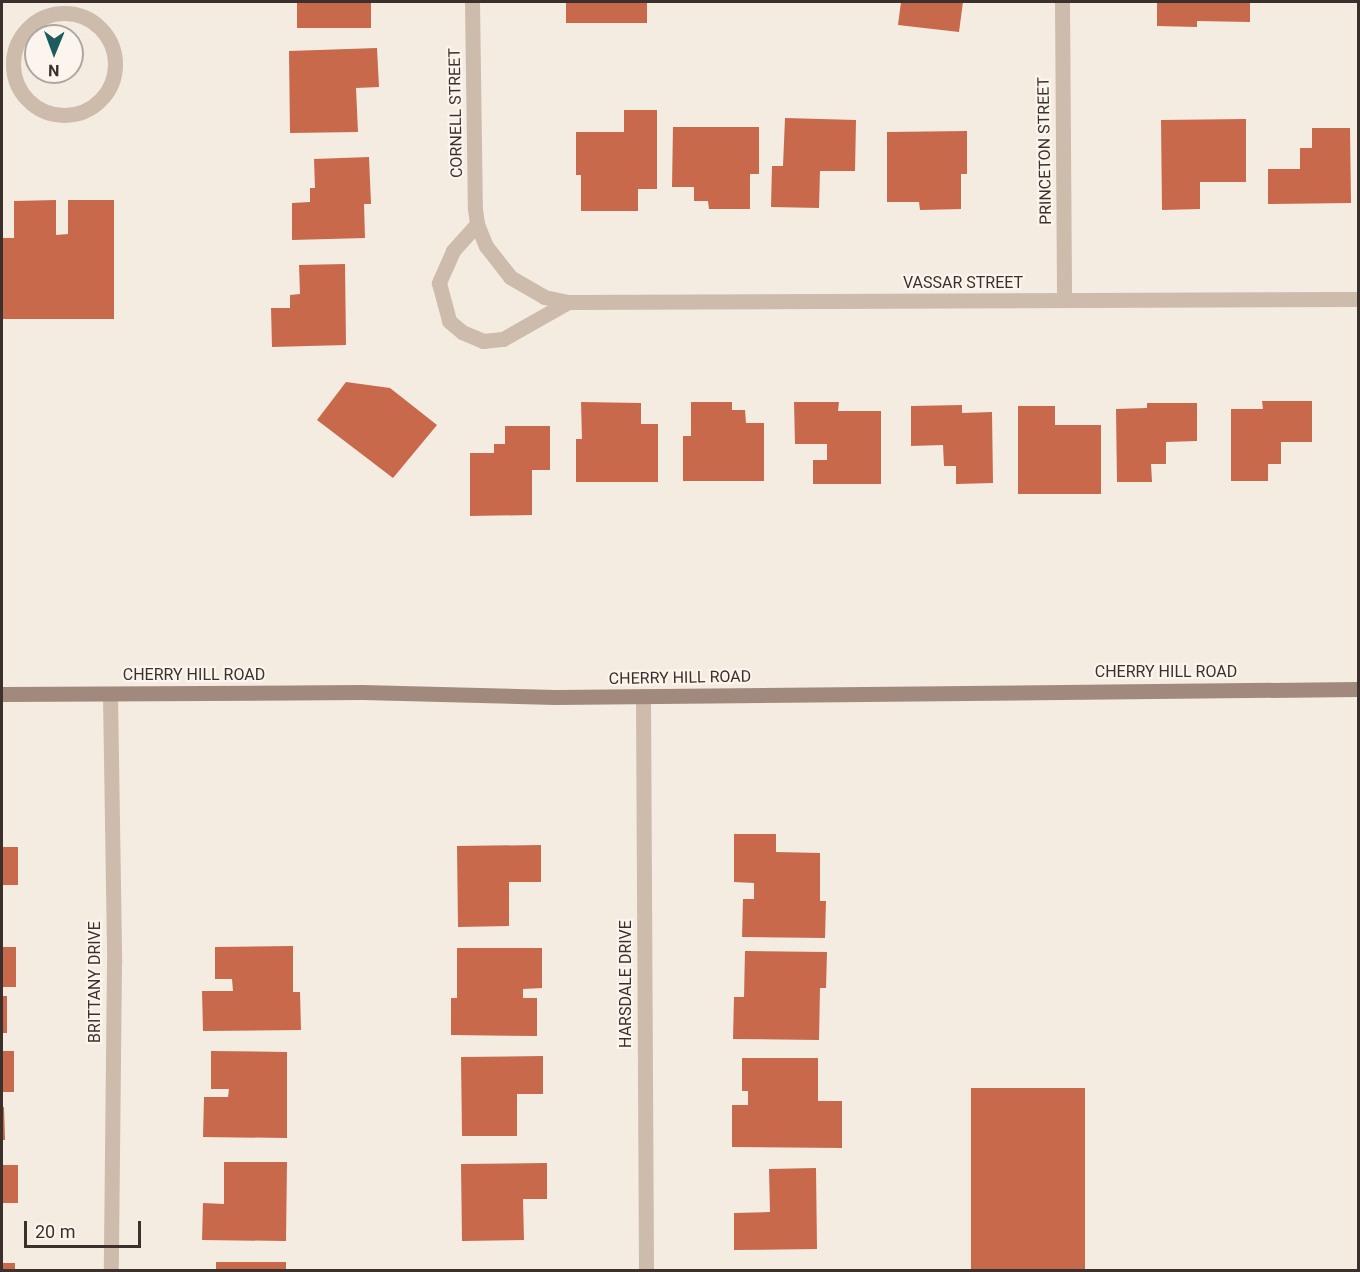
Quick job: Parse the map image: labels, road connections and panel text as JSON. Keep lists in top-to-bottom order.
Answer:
{
  "streets": {
    "main road": ["CHERRY HILL ROAD"],
    "street": [
      "CORNELL STREET",
      "PRINCETON STREET",
      "VASSAR STREET",
      "BRITTANY DRIVE",
      "HARSDALE DRIVE"
    ]
  },
  "crossings": [
    ["CORNELL STREET", "VASSAR STREET"],
    ["PRINCETON STREET", "VASSAR STREET"],
    ["CHERRY HILL ROAD", "BRITTANY DRIVE"],
    ["CHERRY HILL ROAD", "HARSDALE DRIVE"]
  ],
  "scale_bar": "20 m",
  "north": "bottom"
}
